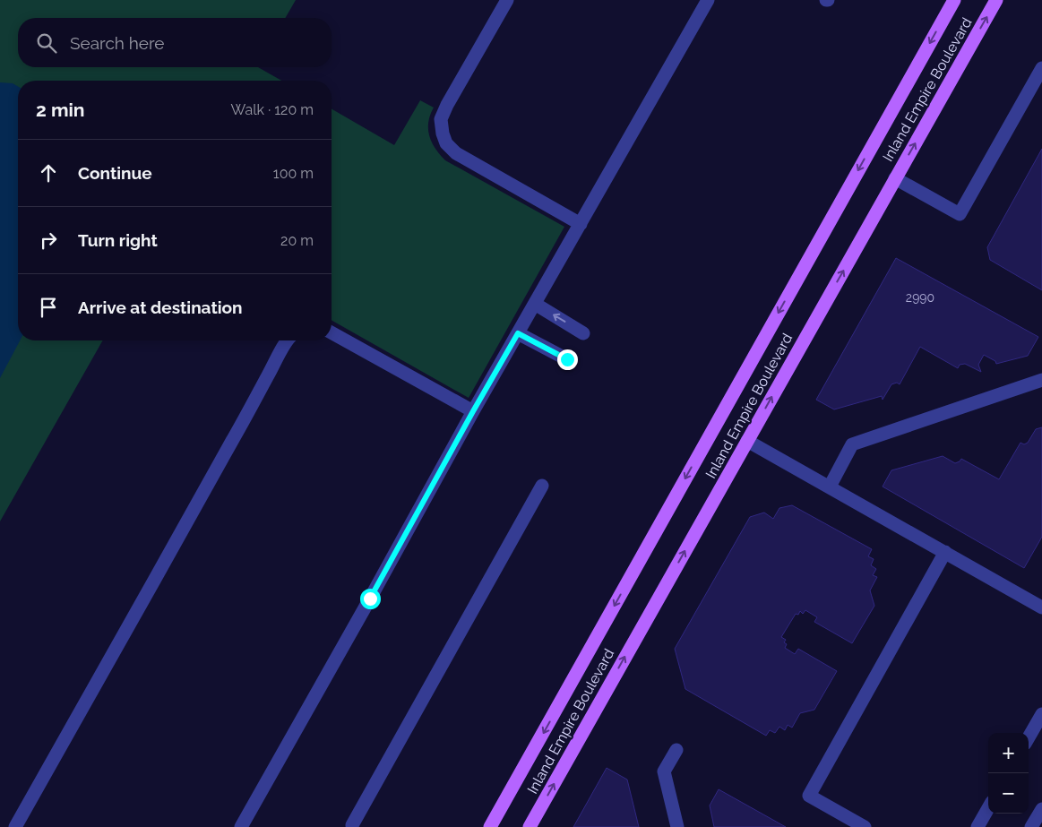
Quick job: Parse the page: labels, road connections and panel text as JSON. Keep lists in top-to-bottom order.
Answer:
{
  "streets": {
    "main road": ["Inland Empire Boulevard"]
  },
  "house_numbers": ["2990"],
  "page": {
    "search": "Search here",
    "heading": ["2 min", "Walk · 120 m"],
    "list": [
      ["Continue", "100 m"],
      ["Turn right", "20 m"],
      "Arrive at destination"
    ],
    "map_buttons": ["+", "−"]
  }
}
